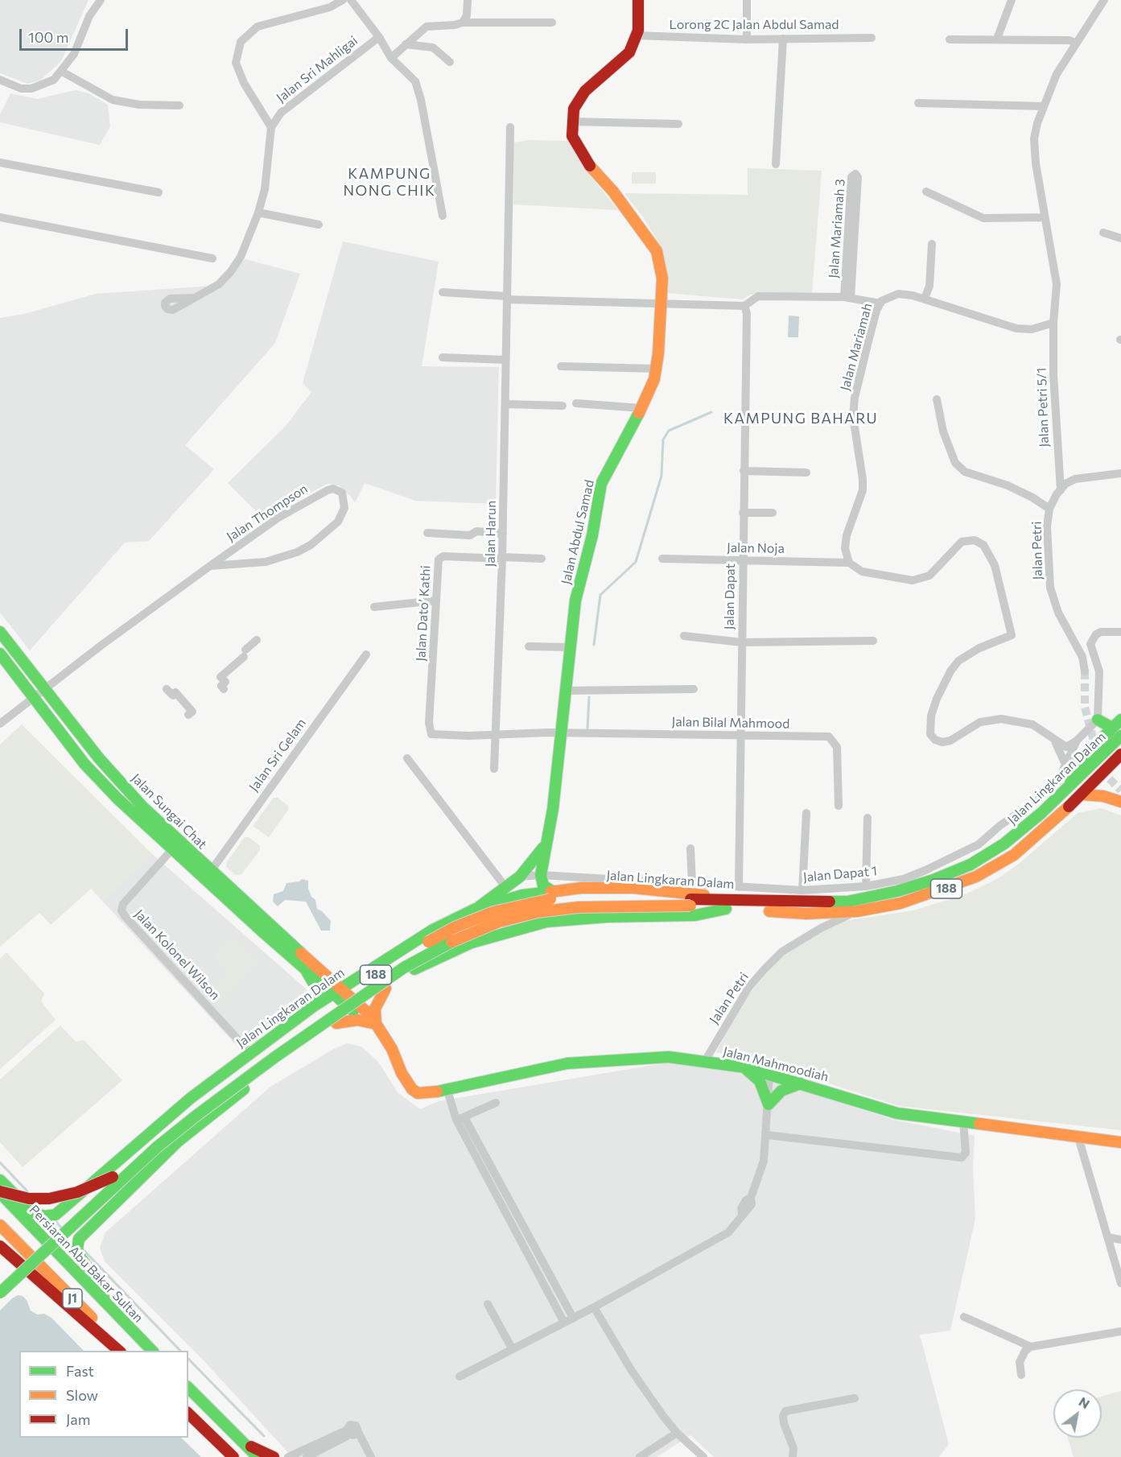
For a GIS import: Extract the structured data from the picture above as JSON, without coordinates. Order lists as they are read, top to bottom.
{
  "streets": {
    "main road": [
      "Jalan Abdul Samad",
      "Jalan Lingkaran Dalam",
      "Jalan Sungai Chat",
      "188",
      "Jalan Mahmoodiah",
      "Persiaran Abu Bakar Sultan",
      "J1"
    ],
    "street": [
      "Lorong 2C Jalan Abdul Samad",
      "Jalan Sri Mahligai",
      "Jalan Mariamah 3",
      "Jalan Mariamah",
      "Jalan Petri 5/1",
      "Jalan Thompson",
      "Jalan Harun",
      "Jalan Noja",
      "Jalan Petri",
      "Jalan Dapat",
      "Jalan Dato’ Kathi",
      "Jalan Bilal Mahmood",
      "Jalan Sri Gelam",
      "Jalan Dapat 1",
      "Jalan Kolonel Wilson"
    ]
  },
  "crossings": [
    ["Jalan Mariamah 3", "Jalan Mariamah"],
    ["Jalan Mariamah 3", "Jalan Dapat"],
    ["Jalan Mariamah", "Jalan Petri 5/1"],
    ["Jalan Mariamah", "Jalan Noja"],
    ["Jalan Petri 5/1", "Jalan Petri"],
    ["Jalan Thompson", "Jalan Sungai Chat"],
    ["Jalan Abdul Samad", "Jalan Bilal Mahmood"],
    ["Jalan Abdul Samad", "Jalan Lingkaran Dalam"],
    ["Jalan Abdul Samad", "Jalan Dapat 1"],
    ["Jalan Harun", "Jalan Dato’ Kathi"],
    ["Jalan Harun", "Jalan Bilal Mahmood"],
    ["Jalan Noja", "Jalan Dapat"],
    ["Jalan Petri", "Jalan Lingkaran Dalam"],
    ["Jalan Petri", "Jalan Mahmoodiah"],
    ["Jalan Dapat", "Jalan Bilal Mahmood"],
    ["Jalan Dapat", "Jalan Dapat 1"],
    ["Jalan Dato’ Kathi", "Jalan Bilal Mahmood"],
    ["Jalan Sri Gelam", "Jalan Sungai Chat"],
    ["Jalan Lingkaran Dalam", "Jalan Sungai Chat"],
    ["Jalan Lingkaran Dalam", "Jalan Kolonel Wilson"],
    ["Jalan Lingkaran Dalam", "Jalan Mahmoodiah"],
    ["Jalan Lingkaran Dalam", "Persiaran Abu Bakar Sultan"],
    ["Jalan Sungai Chat", "Jalan Kolonel Wilson"],
    ["Jalan Sungai Chat", "Jalan Mahmoodiah"]
  ],
  "districts": ["KAMPUNG NONG CHIK", "KAMPUNG BAHARU"],
  "legend": ["Fast", "Slow", "Jam"],
  "scale_bar": "100 m",
  "north": "top right"
}
